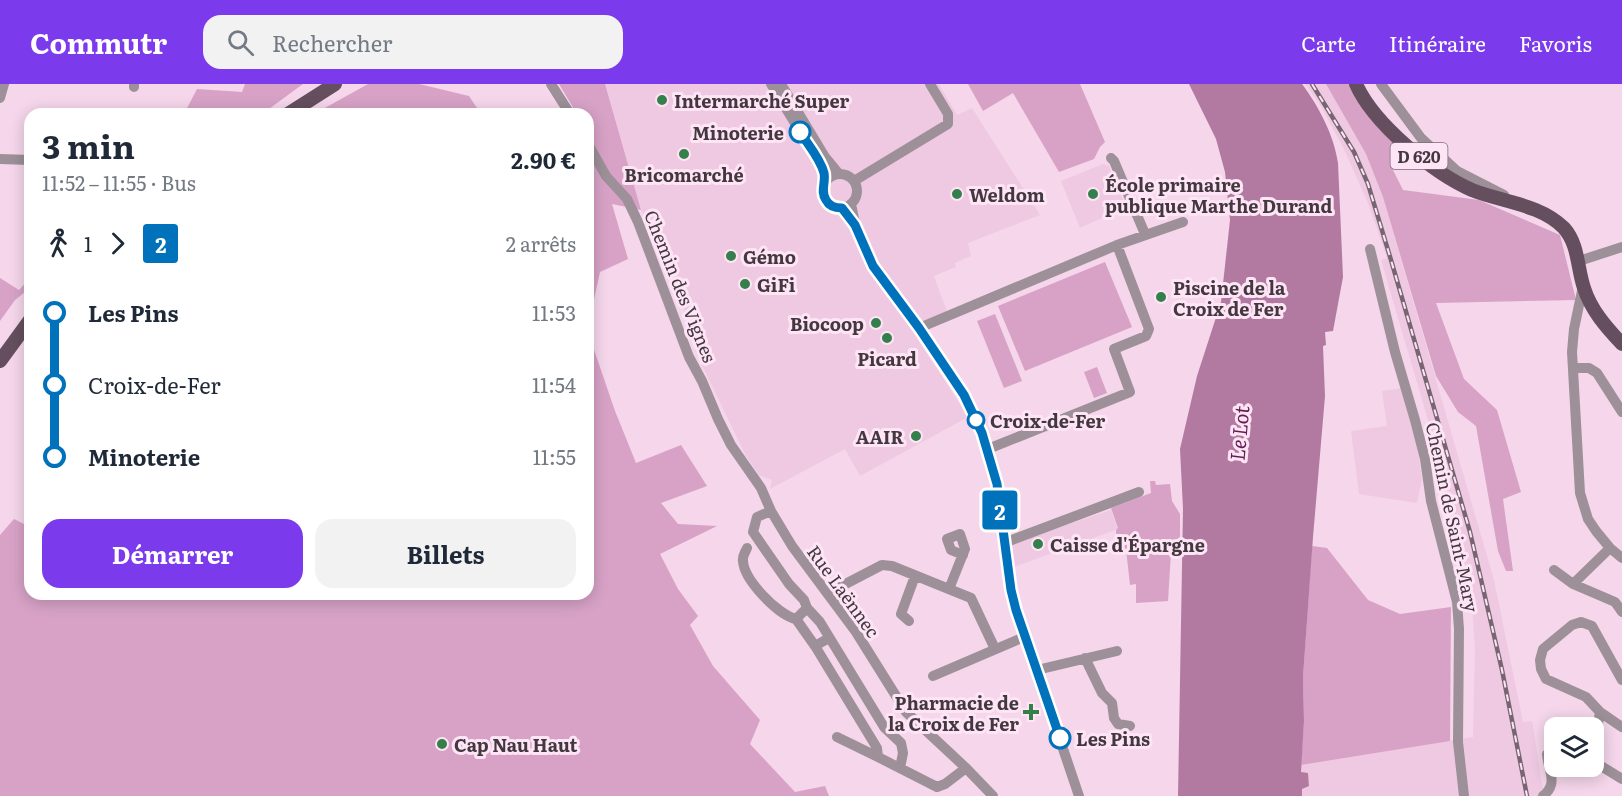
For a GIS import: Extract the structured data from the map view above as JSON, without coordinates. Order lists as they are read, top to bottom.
{
  "streets": {
    "main road": ["D 620"],
    "street": ["Chemin des Vignes", "Chemin de Saint-Mary", "Rue Laënnec"]
  },
  "crossings": [
    ["Chemin des Vignes", "Rue Laënnec"]
  ],
  "water": ["Le Lot"],
  "places": {
    "other": [
      "Intermarché Super",
      "Minoterie",
      "Bricomarché",
      "Weldom",
      "École primaire publique Marthe Durand",
      "Gémo",
      "GiFi",
      "Piscine de la Croix de Fer",
      "Biocoop",
      "Picard",
      "Croix-de-Fer",
      "AAIR",
      "Caisse d'Épargne",
      "Les Pins",
      "Cap Nau Haut"
    ],
    "health": ["Pharmacie de la Croix de Fer"]
  },
  "lines": ["bus line 2"],
  "page": {
    "header": "Commutr",
    "search": "Rechercher",
    "nav": ["Carte", "Itinéraire", "Favoris"],
    "on_map": "2",
    "heading": ["3 min", "11:52 – 11:55 · Bus", "2.90 €"],
    "legs": ["1", "2", "2 arrêts"],
    "list": [
      {
        "name": "Les Pins",
        "value": "11:53"
      },
      {
        "name": "Croix-de-Fer",
        "value": "11:54"
      },
      {
        "name": "Minoterie",
        "value": "11:55"
      }
    ],
    "buttons": ["Démarrer", "Billets"]
  }
}
